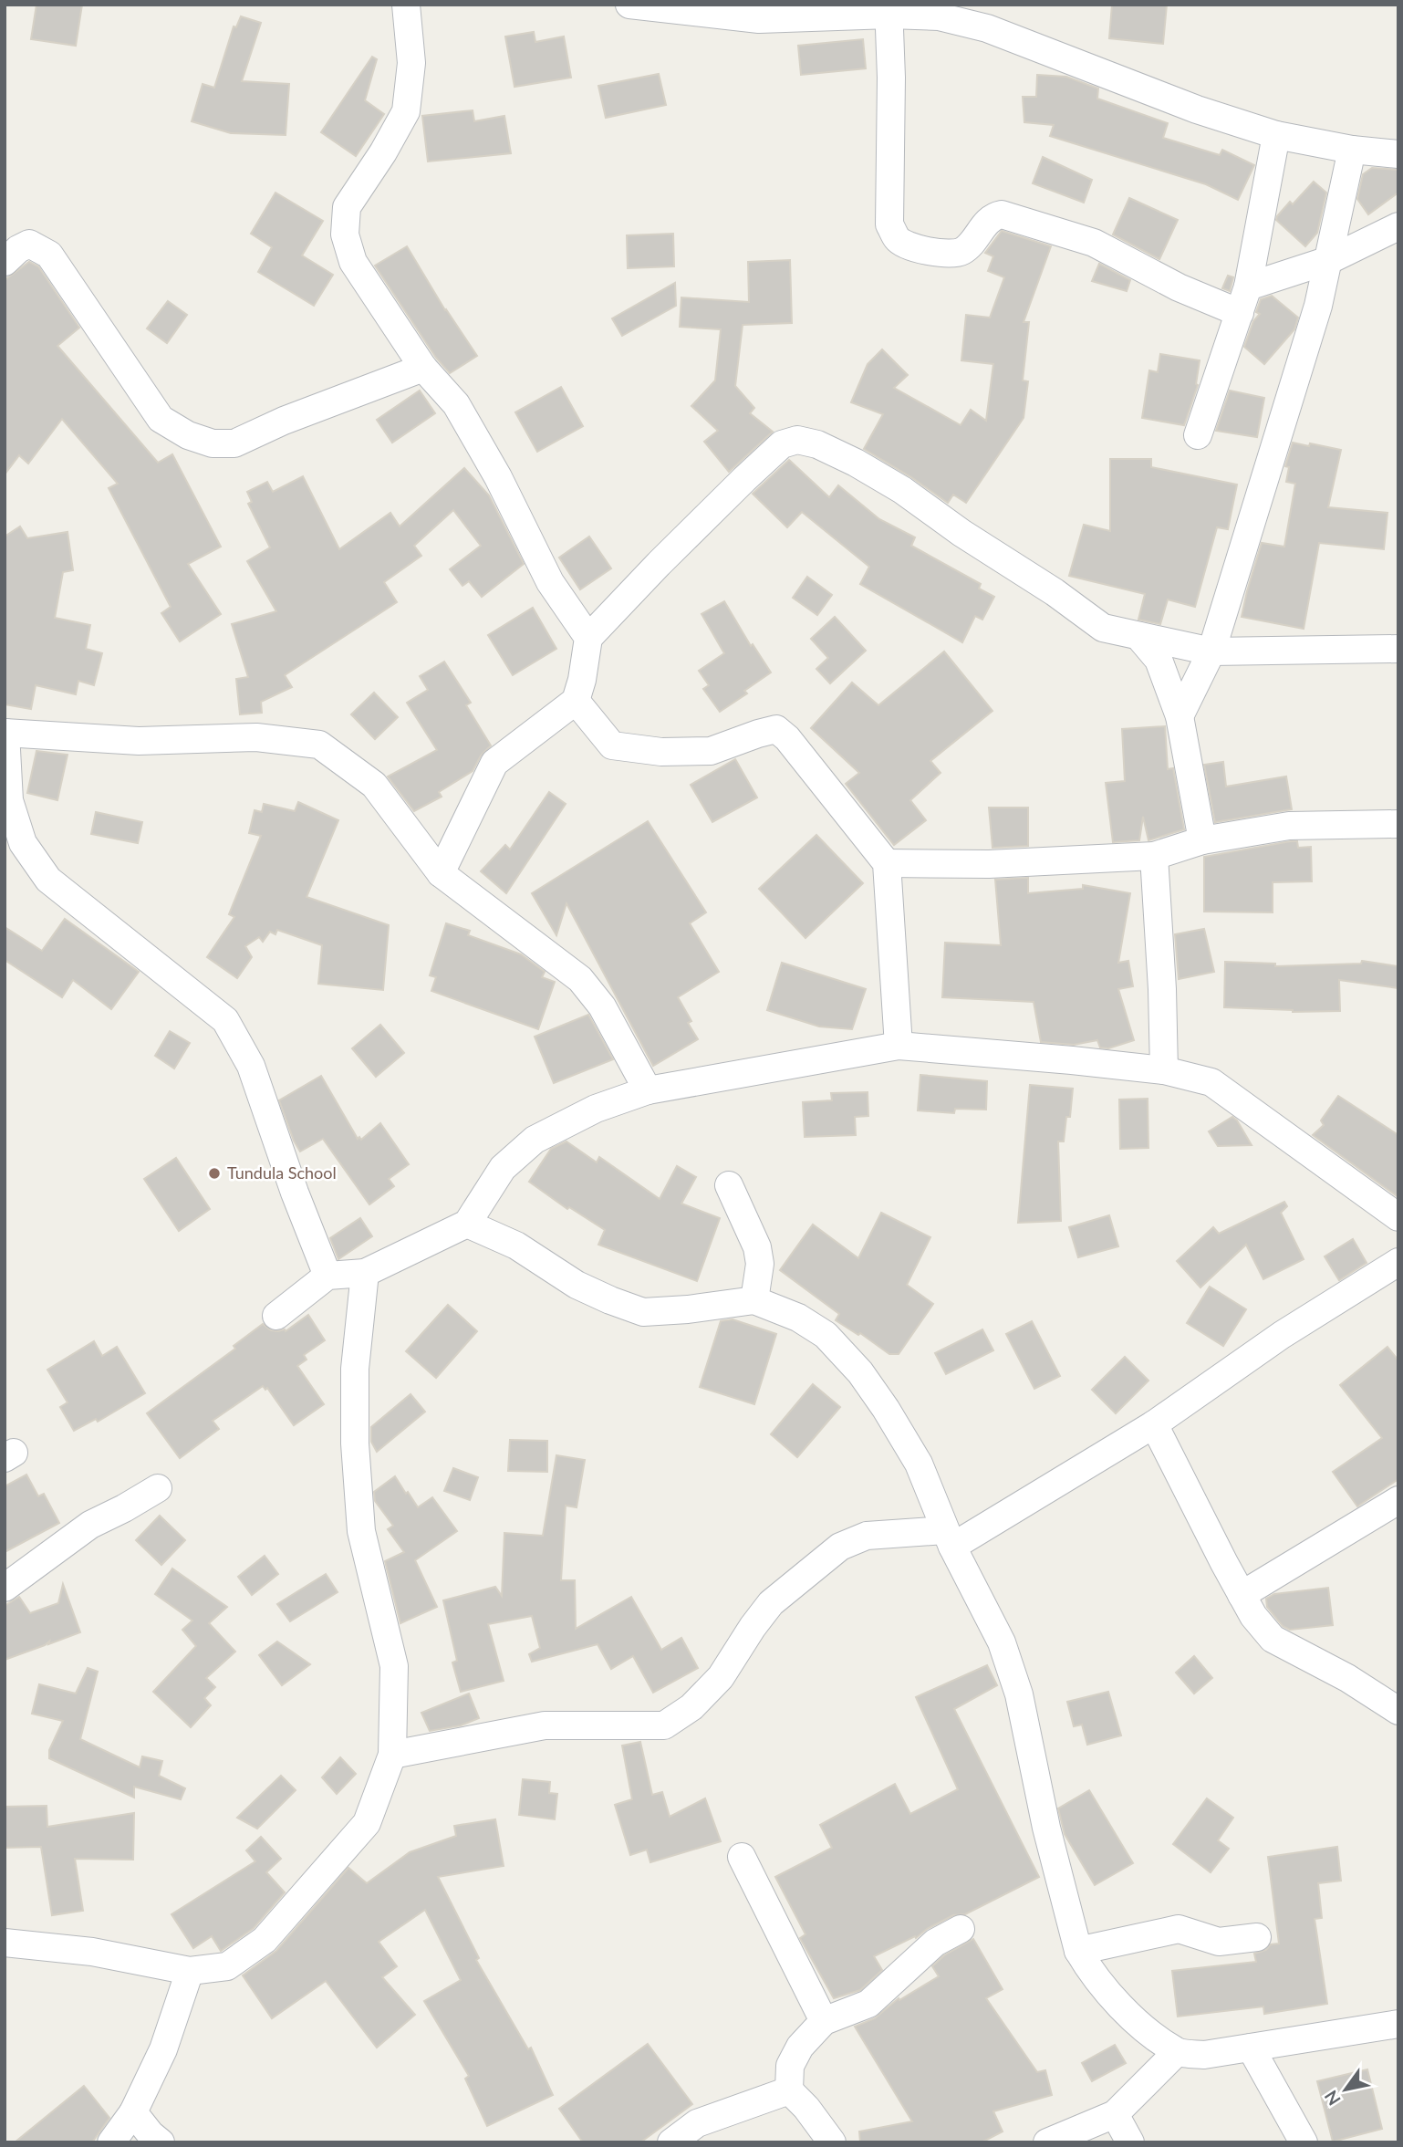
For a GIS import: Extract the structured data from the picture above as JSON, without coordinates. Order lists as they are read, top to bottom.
{
  "places": ["Tundula School"],
  "north": "bottom left"
}
